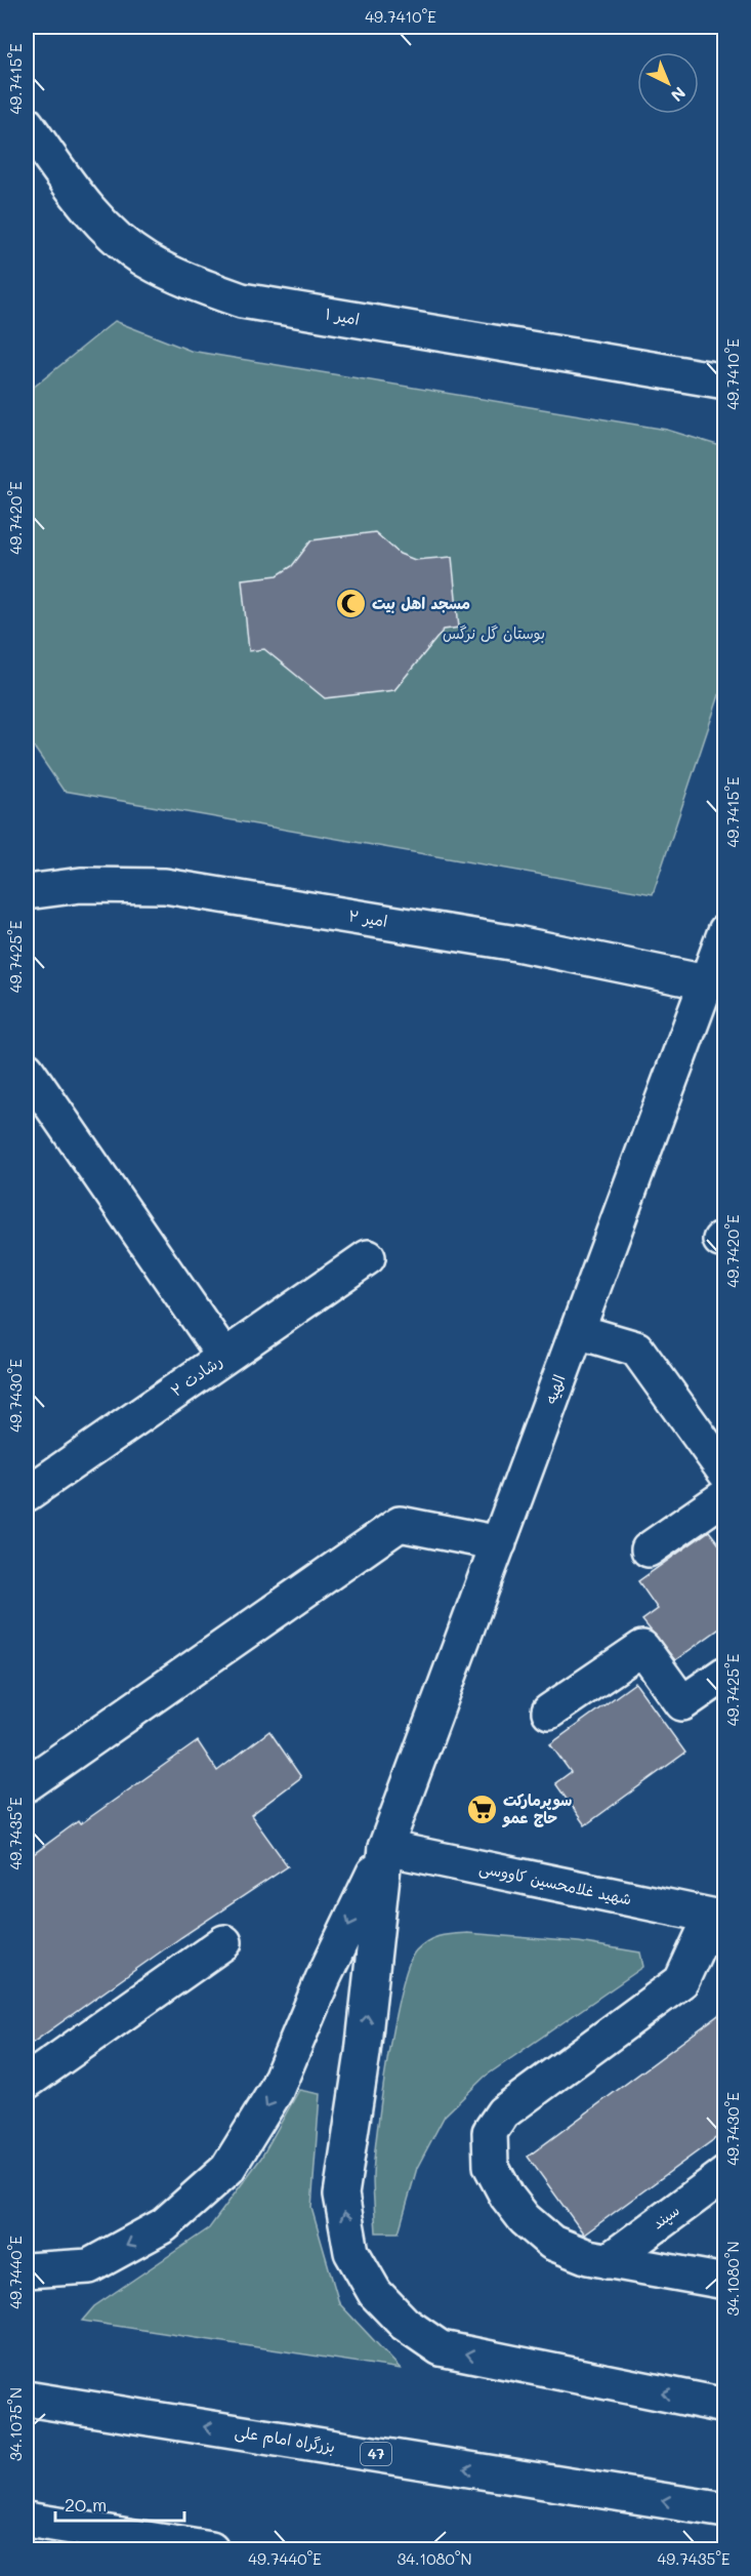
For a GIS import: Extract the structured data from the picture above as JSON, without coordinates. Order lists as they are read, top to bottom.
{
  "streets": {
    "main road": [
      "امیر ۱",
      "امیر ۲",
      "رشادت ۲",
      "الهیه",
      "شهید غلامحسین کاووسی",
      "سپند",
      "بزرگراه امام علی",
      "47"
    ]
  },
  "crossings": [
    ["امیر ۲", "الهیه"],
    ["الهیه", "شهید غلامحسین کاووسی"]
  ],
  "parks": ["بوستان گل نرگس"],
  "places": {
    "mosque": ["مسجد اهل بیت"],
    "supermarket": ["سوپرمارکت حاج عمو"]
  },
  "scale_bar": "20 m",
  "north": "bottom right",
  "coordinates": [
    "49.7410°E",
    "49.7415°E",
    "49.7420°E",
    "49.7425°E",
    "49.7430°E",
    "49.7435°E",
    "49.7440°E",
    "34.1080°N",
    "34.1075°N"
  ]
}
